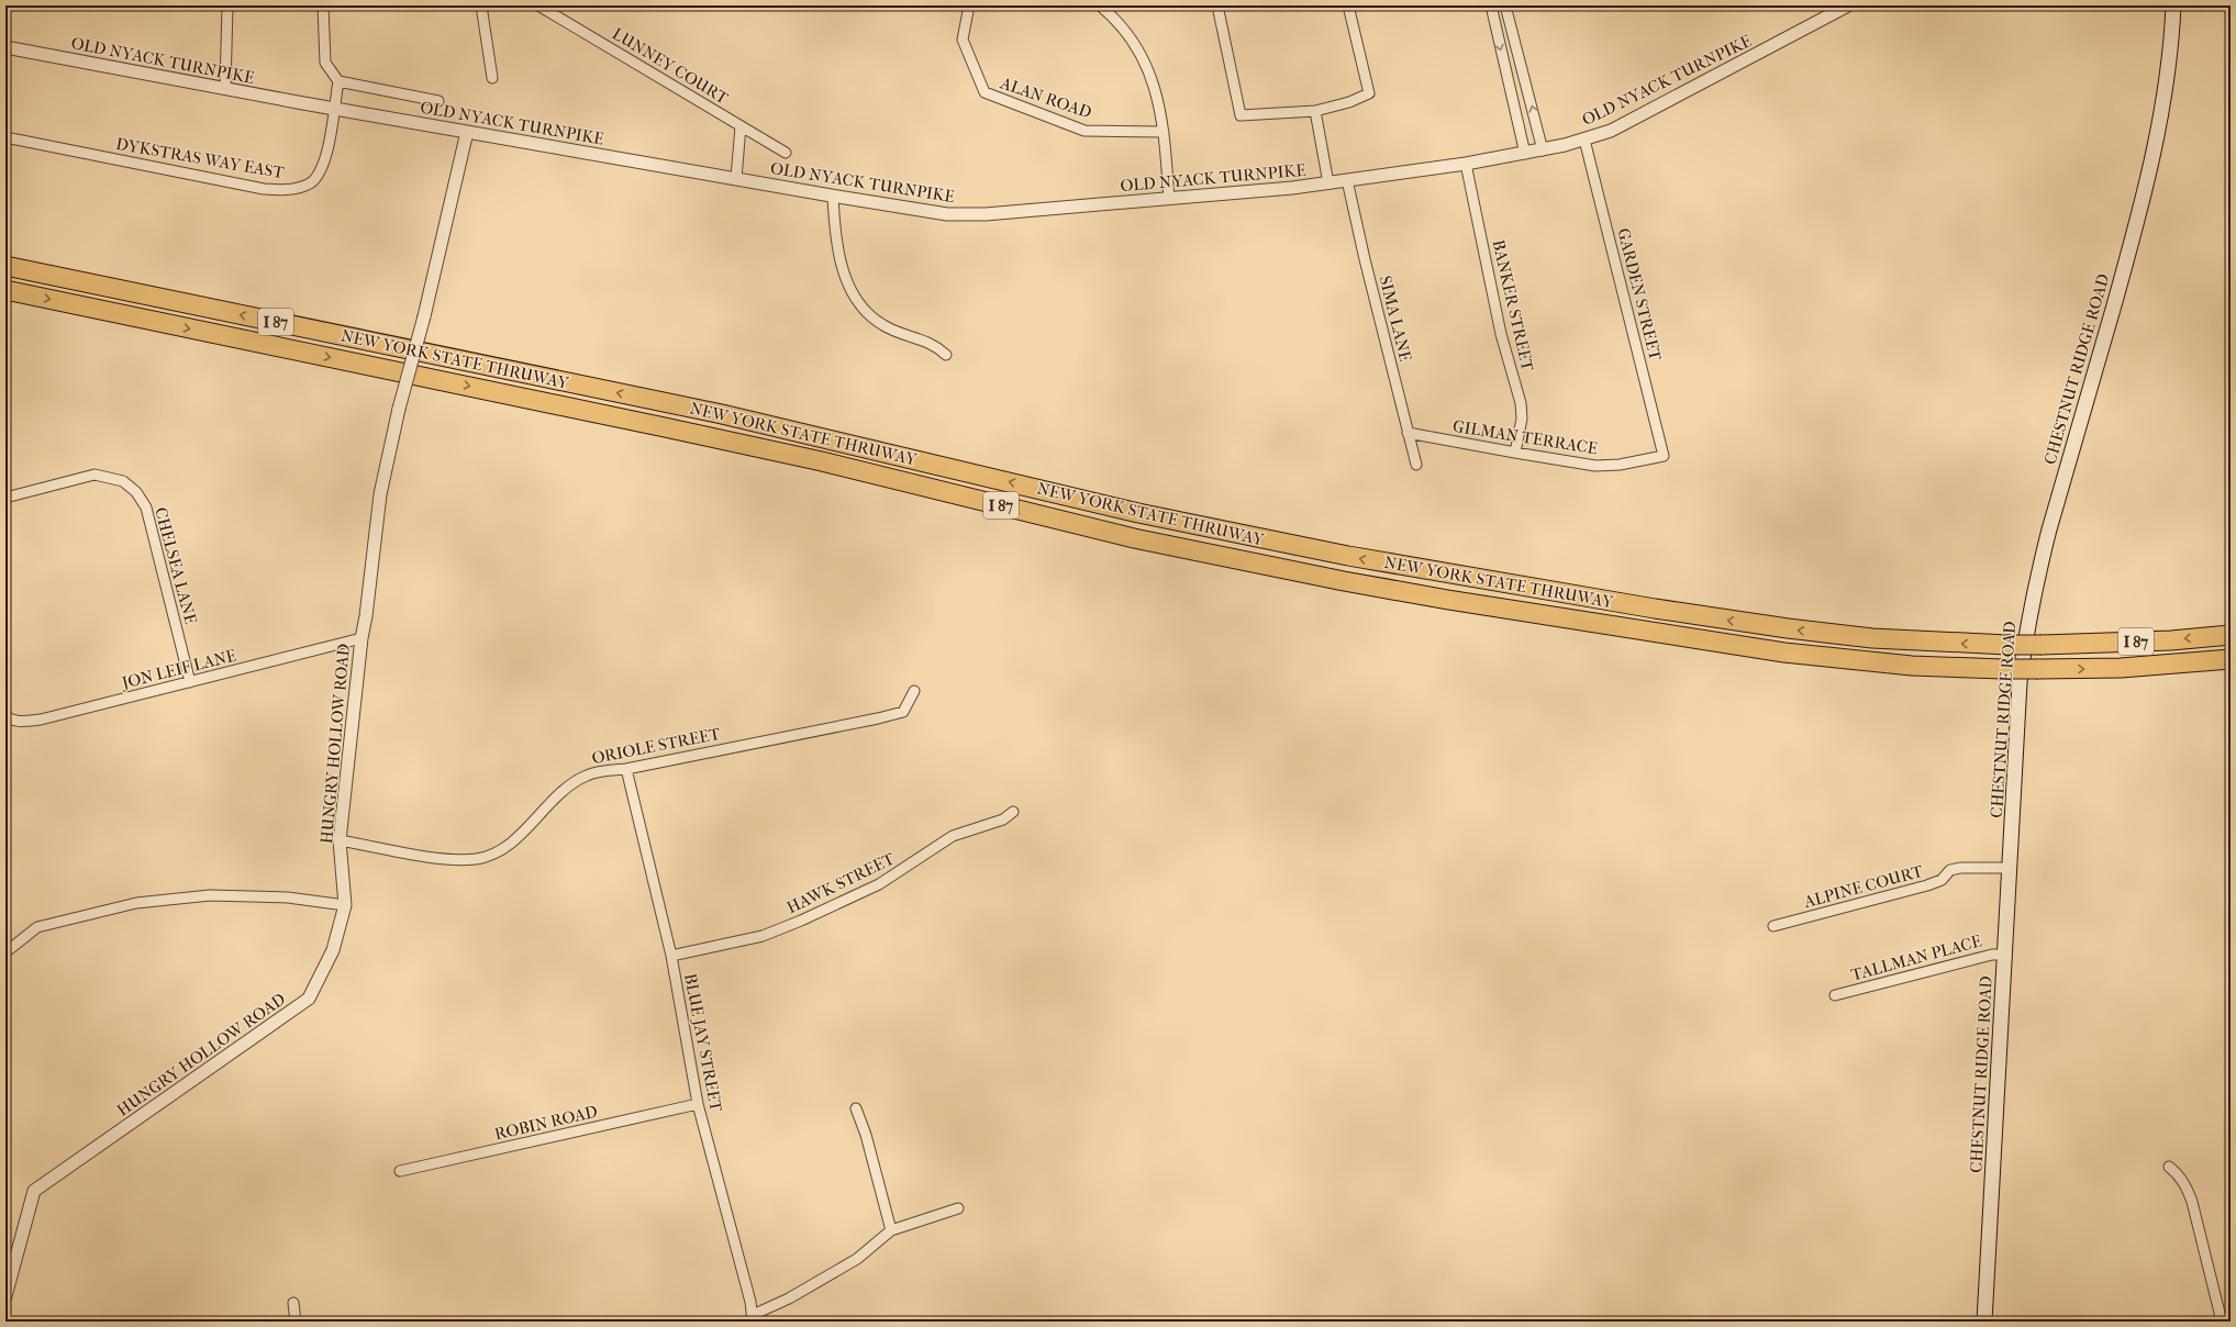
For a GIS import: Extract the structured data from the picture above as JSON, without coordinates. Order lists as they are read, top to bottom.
{
  "streets": {
    "highway": ["I 87", "NEW YORK STATE THRUWAY"],
    "main road": ["CHESTNUT RIDGE ROAD"],
    "street": [
      "OLD NYACK TURNPIKE",
      "LUNNEY COURT",
      "ALAN ROAD",
      "DYKSTRAS WAY EAST",
      "GARDEN STREET",
      "BANKER STREET",
      "SIMA LANE",
      "GILMAN TERRACE",
      "CHELSEA LANE",
      "JON LEIF LANE",
      "HUNGRY HOLLOW ROAD",
      "ORIOLE STREET",
      "HAWK STREET",
      "ALPINE COURT",
      "TALLMAN PLACE",
      "BLUE JAY STREET",
      "ROBIN ROAD"
    ]
  },
  "crossings": [
    ["OLD NYACK TURNPIKE", "DYKSTRAS WAY EAST"],
    ["OLD NYACK TURNPIKE", "GARDEN STREET"],
    ["OLD NYACK TURNPIKE", "BANKER STREET"],
    ["OLD NYACK TURNPIKE", "SIMA LANE"],
    ["OLD NYACK TURNPIKE", "HUNGRY HOLLOW ROAD"],
    ["GARDEN STREET", "GILMAN TERRACE"],
    ["BANKER STREET", "GILMAN TERRACE"],
    ["SIMA LANE", "GILMAN TERRACE"],
    ["CHESTNUT RIDGE ROAD", "ALPINE COURT"],
    ["CHESTNUT RIDGE ROAD", "TALLMAN PLACE"],
    ["CHELSEA LANE", "JON LEIF LANE"],
    ["JON LEIF LANE", "HUNGRY HOLLOW ROAD"],
    ["HUNGRY HOLLOW ROAD", "ORIOLE STREET"],
    ["ORIOLE STREET", "BLUE JAY STREET"],
    ["HAWK STREET", "BLUE JAY STREET"],
    ["BLUE JAY STREET", "ROBIN ROAD"]
  ]
}
